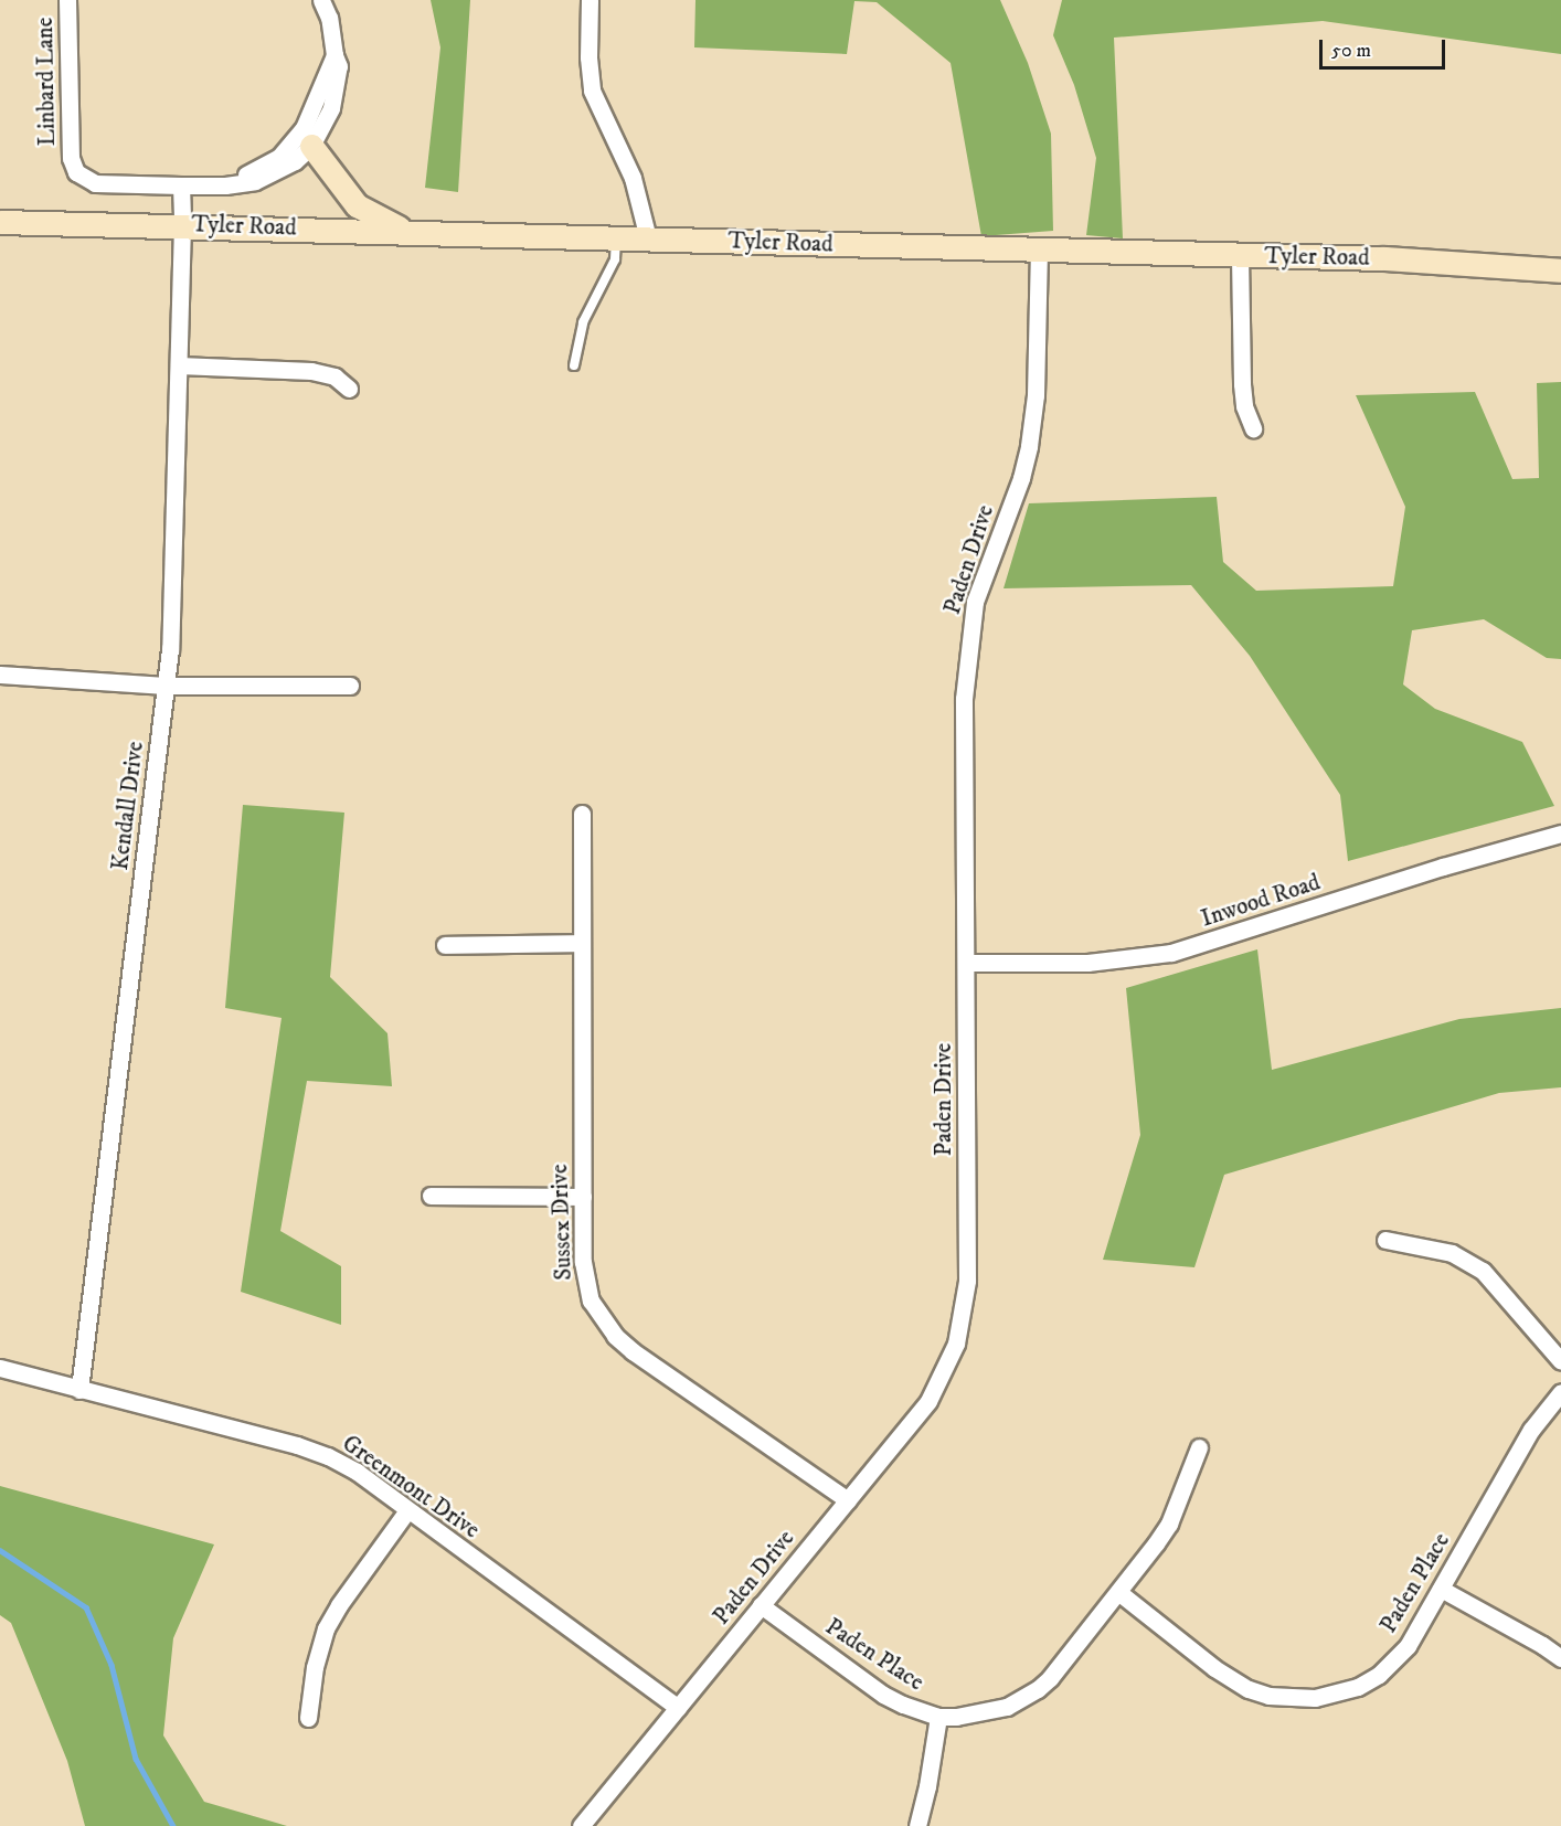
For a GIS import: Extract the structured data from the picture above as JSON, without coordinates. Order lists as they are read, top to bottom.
{
  "streets": {
    "street": [
      "Linbard Lane",
      "Tyler Road",
      "Paden Drive",
      "Kendall Drive",
      "Inwood Road",
      "Sussex Drive",
      "Greenmont Drive",
      "Paden Place"
    ]
  },
  "crossings": [
    ["Tyler Road", "Paden Drive"],
    ["Tyler Road", "Kendall Drive"],
    ["Paden Drive", "Inwood Road"],
    ["Paden Drive", "Sussex Drive"],
    ["Paden Drive", "Greenmont Drive"],
    ["Paden Drive", "Paden Place"],
    ["Kendall Drive", "Greenmont Drive"]
  ],
  "scale_bar": "50 m"
}
